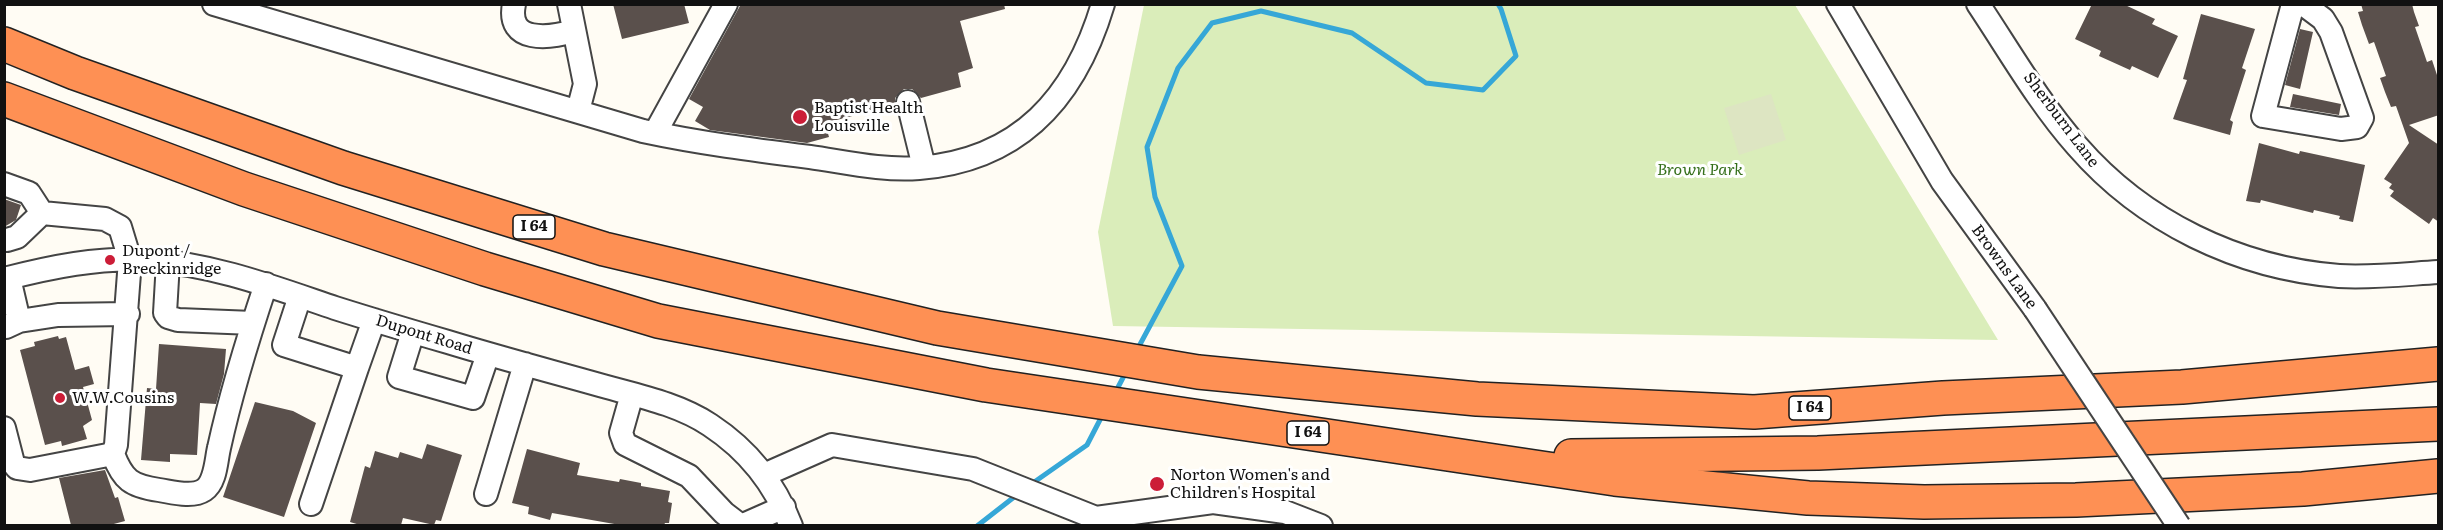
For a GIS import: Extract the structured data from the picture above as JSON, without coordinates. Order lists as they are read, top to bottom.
{
  "streets": {
    "highway": ["I 64"],
    "street": ["Sherburn Lane", "Browns Lane", "Dupont Road"]
  },
  "parks": ["Brown Park"],
  "places": [
    "Baptist Health Louisville",
    "Dupont / Breckinridge",
    "W.W.Cousins",
    "Norton Women's and Children's Hospital"
  ]
}
